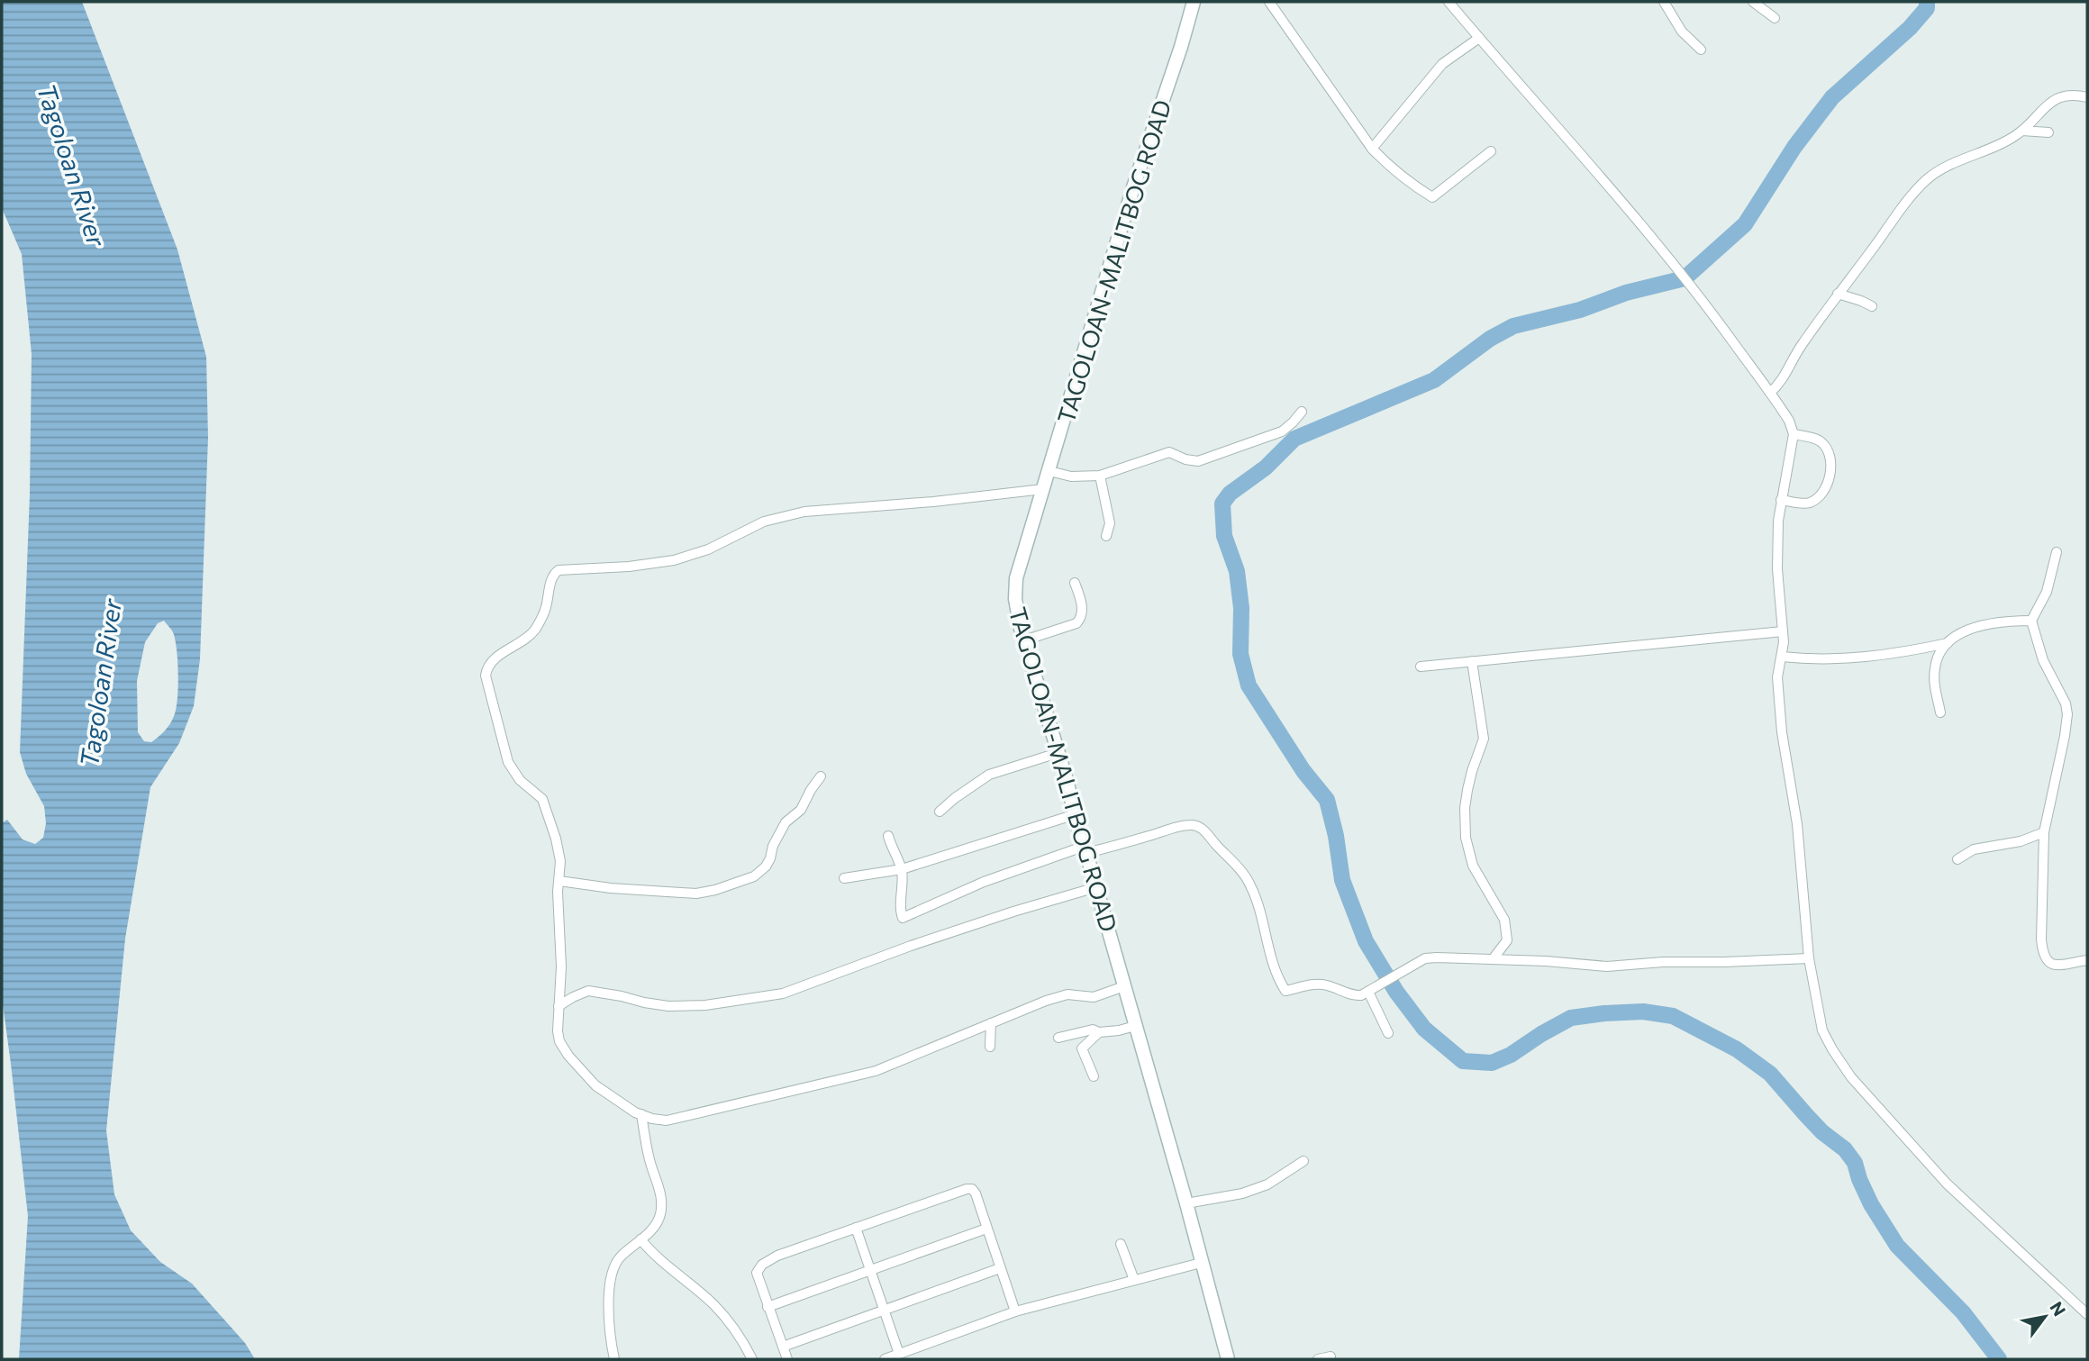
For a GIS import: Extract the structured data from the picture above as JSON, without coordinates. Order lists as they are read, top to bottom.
{
  "streets": {
    "main road": ["TAGOLOAN-MALITBOG ROAD"]
  },
  "water": ["Tagoloan River"],
  "north": "top right"
}
